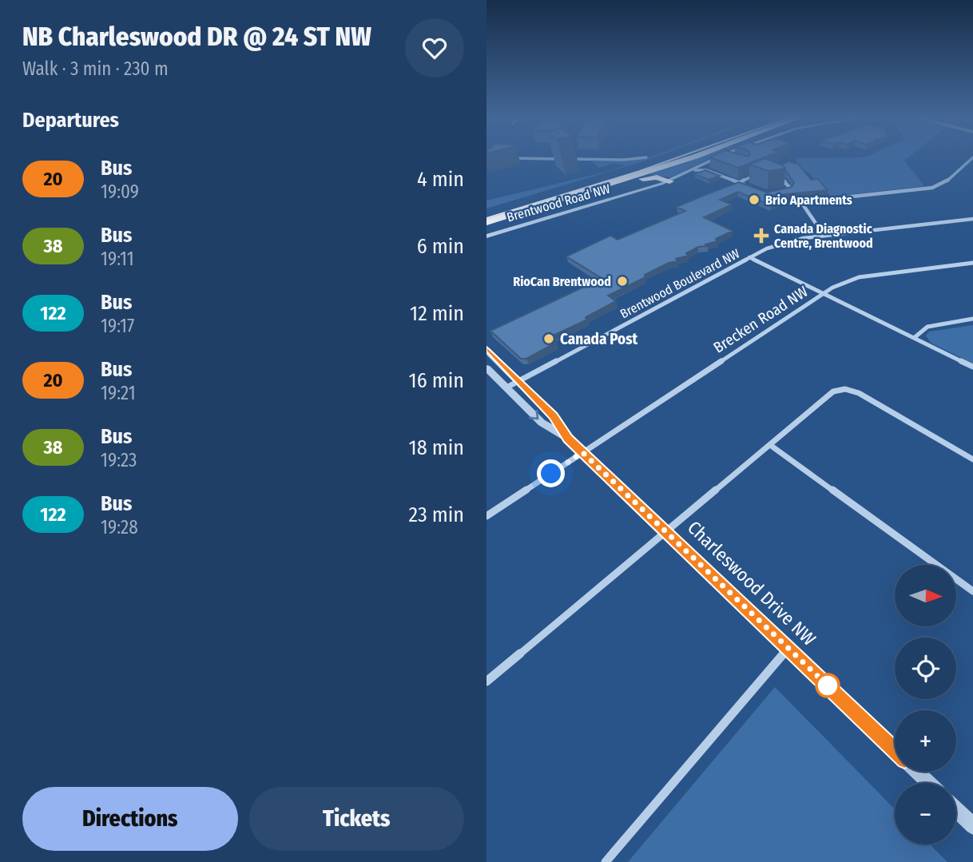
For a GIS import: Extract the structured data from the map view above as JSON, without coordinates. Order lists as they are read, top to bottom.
{
  "streets": {
    "street": [
      "Brentwood Road NW",
      "Brentwood Boulevard NW",
      "Brecken Road NW",
      "Charleswood Drive NW"
    ]
  },
  "crossings": [
    ["Brentwood Boulevard NW", "Charleswood Drive NW"],
    ["Brecken Road NW", "Charleswood Drive NW"]
  ],
  "places": {
    "other": ["Brio Apartments", "RioCan Brentwood", "Canada Post"],
    "health": ["Canada Diagnostic Centre, Brentwood"]
  },
  "lines": ["bus line 20"],
  "north": "right",
  "page": {
    "heading": [
      ["NB Charleswood DR @ 24 ST NW", "Walk · 3 min · 230 m"],
      "Departures"
    ],
    "list": [
      {
        "mark": "20",
        "name": "Bus",
        "note": "19:09",
        "value": "4 min"
      },
      {
        "mark": "38",
        "name": "Bus",
        "note": "19:11",
        "value": "6 min"
      },
      {
        "mark": "122",
        "name": "Bus",
        "note": "19:17",
        "value": "12 min"
      },
      {
        "mark": "20",
        "name": "Bus",
        "note": "19:21",
        "value": "16 min"
      },
      {
        "mark": "38",
        "name": "Bus",
        "note": "19:23",
        "value": "18 min"
      },
      {
        "mark": "122",
        "name": "Bus",
        "note": "19:28",
        "value": "23 min"
      }
    ],
    "map_buttons": ["+", "−"],
    "buttons": ["Directions", "Tickets"]
  }
}
